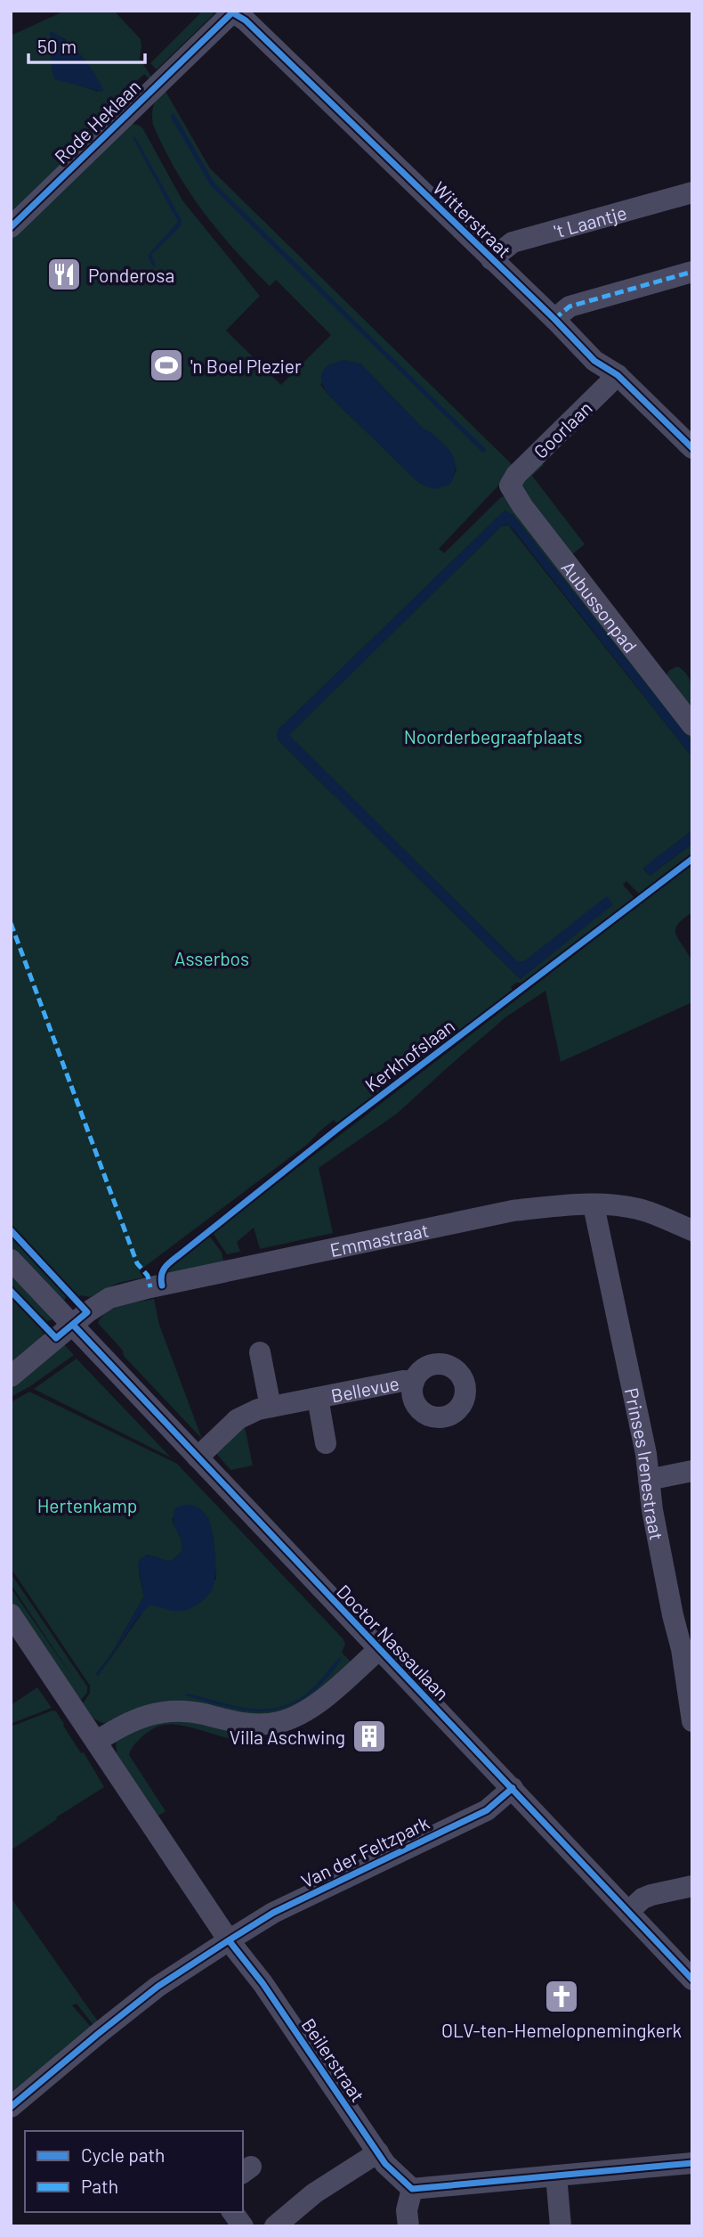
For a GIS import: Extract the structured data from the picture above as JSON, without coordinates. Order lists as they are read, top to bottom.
{
  "streets": {
    "street": [
      "Rode Heklaan",
      "Witterstraat",
      "'t Laantje",
      "Goorlaan",
      "Aubussonpad",
      "Emmastraat",
      "Bellevue",
      "Prinses Irenestraat",
      "Doctor Nassaulaan",
      "Van der Feltzpark",
      "Beilerstraat"
    ],
    "cycle path": ["Kerkhofslaan"]
  },
  "crossings": [
    ["Rode Heklaan", "Witterstraat"],
    ["Witterstraat", "'t Laantje"],
    ["Witterstraat", "Goorlaan"],
    ["Goorlaan", "Aubussonpad"],
    ["Emmastraat", "Prinses Irenestraat"],
    ["Emmastraat", "Doctor Nassaulaan"],
    ["Bellevue", "Doctor Nassaulaan"],
    ["Doctor Nassaulaan", "Van der Feltzpark"],
    ["Van der Feltzpark", "Beilerstraat"]
  ],
  "parks": ["Noorderbegraafplaats", "Asserbos", "Hertenkamp"],
  "places": {
    "restaurant": ["Ponderosa"],
    "sports": ["'n Boel Plezier"],
    "building": ["Villa Aschwing"],
    "church": ["OLV-ten-Hemelopnemingkerk"]
  },
  "legend": ["Cycle path", "Path"],
  "scale_bar": "50 m"
}
